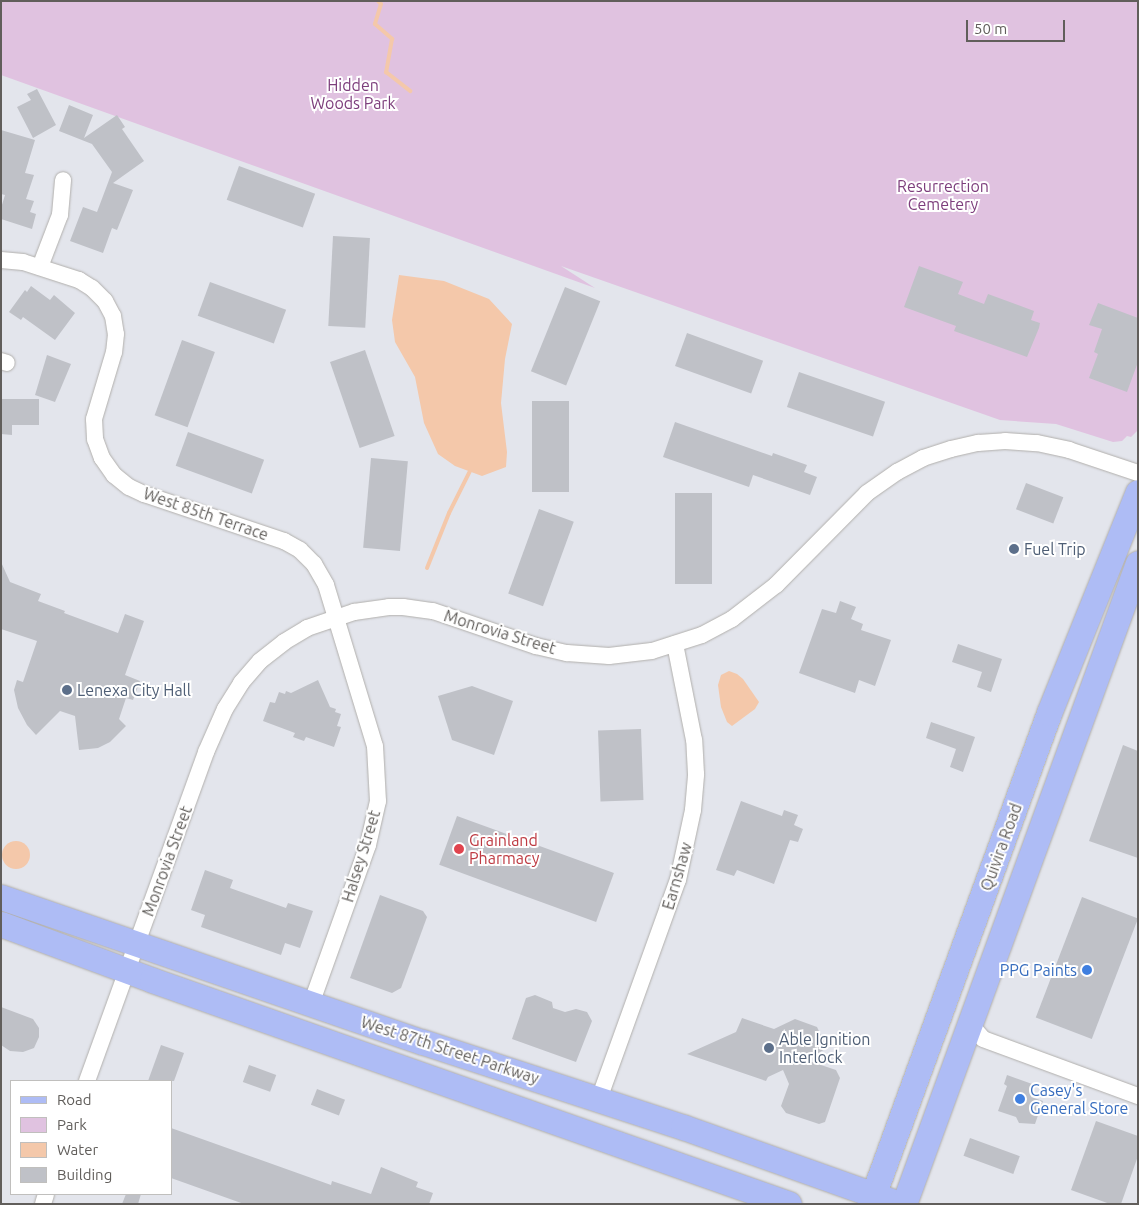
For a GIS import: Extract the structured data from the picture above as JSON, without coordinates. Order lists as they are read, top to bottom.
{
  "streets": {
    "main road": ["Quivira Road", "West 87th Street Parkway"],
    "street": [
      "West 85th Terrace",
      "Monrovia Street",
      "Halsey Street",
      "Earnshaw"
    ]
  },
  "crossings": [
    ["West 85th Terrace", "Monrovia Street"],
    ["West 85th Terrace", "Halsey Street"],
    ["Monrovia Street", "Halsey Street"],
    ["Monrovia Street", "Earnshaw"],
    ["Monrovia Street", "West 87th Street Parkway"],
    ["Quivira Road", "West 87th Street Parkway"],
    ["Halsey Street", "West 87th Street Parkway"],
    ["Earnshaw", "West 87th Street Parkway"]
  ],
  "parks": ["Hidden Woods Park", "Resurrection Cemetery"],
  "places": [
    "Fuel Trip",
    "Lenexa City Hall",
    "Grainland Pharmacy",
    "PPG Paints",
    "Able Ignition Interlock",
    "Casey's General Store"
  ],
  "legend": [
    "Road",
    "Park",
    "Water",
    "Building"
  ],
  "scale_bar": "50 m"
}
